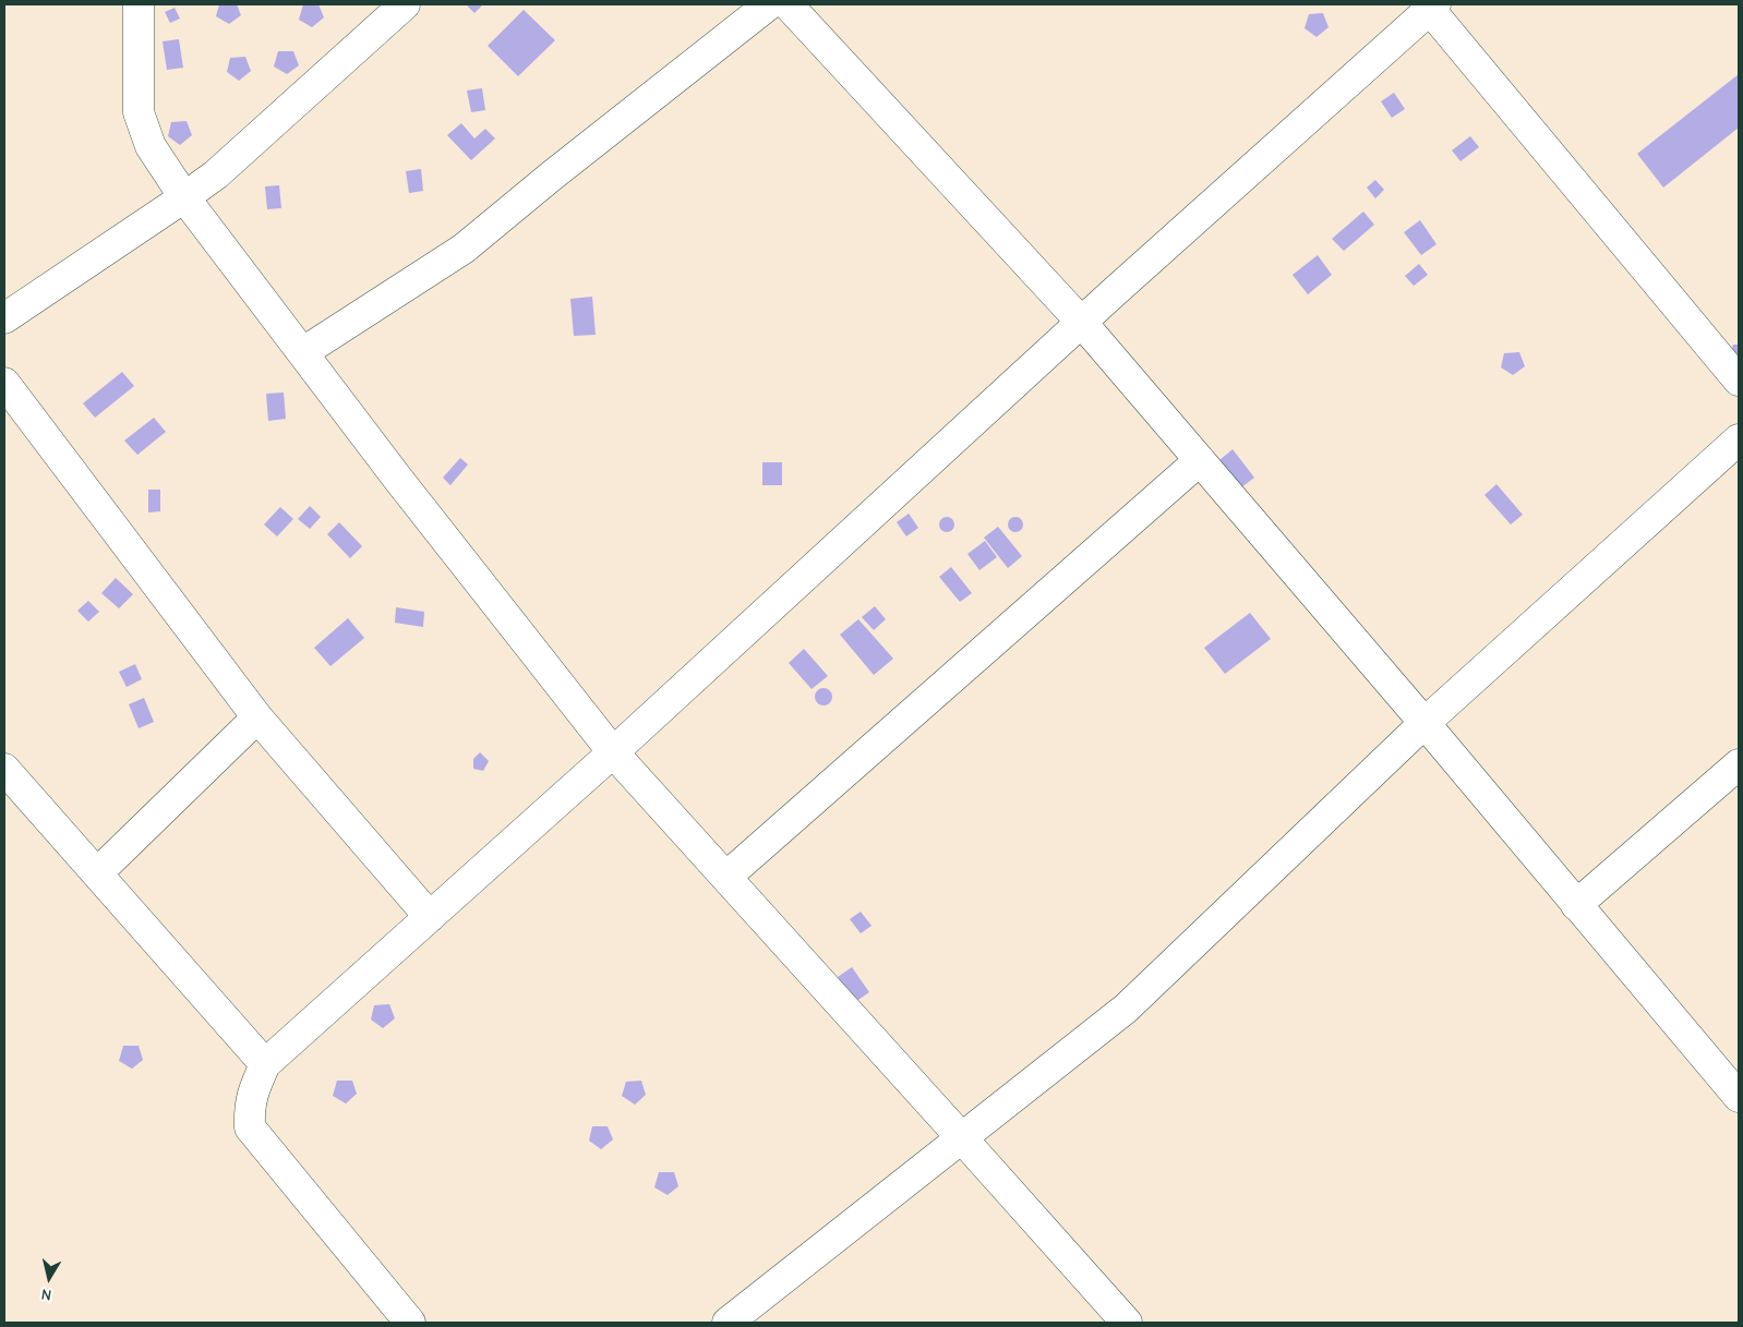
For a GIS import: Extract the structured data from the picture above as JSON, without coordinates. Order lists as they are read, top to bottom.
{
  "north": "bottom"
}
